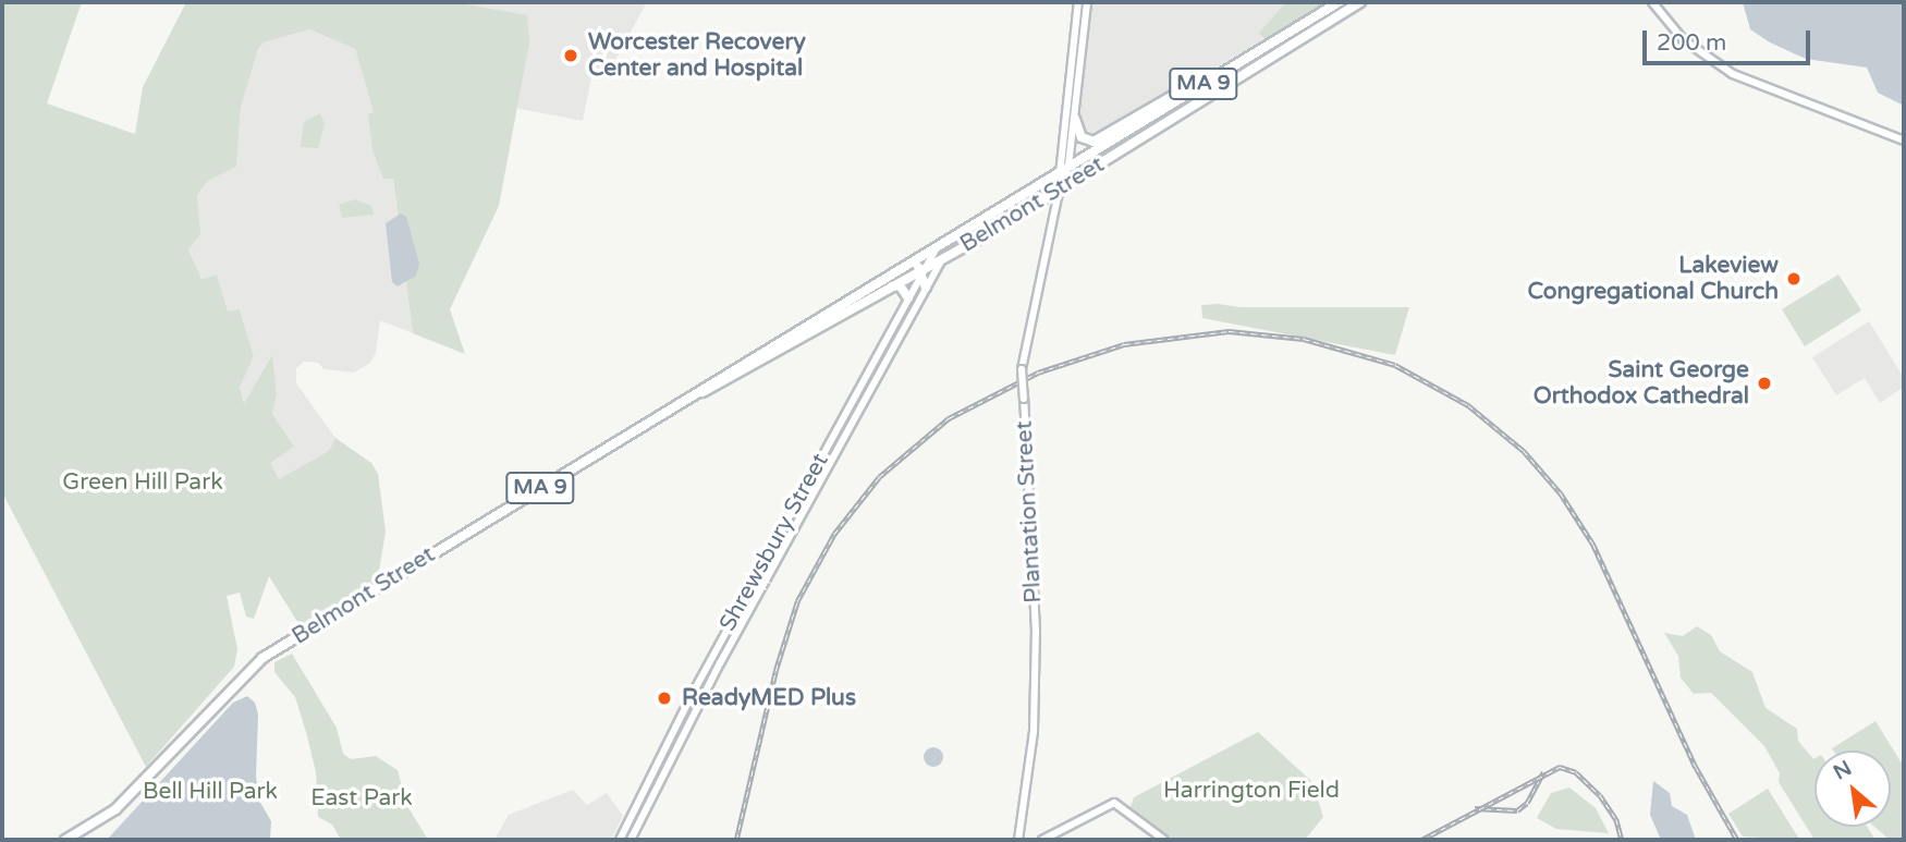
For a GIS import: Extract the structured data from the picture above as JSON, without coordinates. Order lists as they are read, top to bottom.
{
  "streets": {
    "highway": ["MA 9", "Belmont Street"],
    "main road": ["Plantation Street", "Shrewsbury Street"]
  },
  "crossings": [
    ["Belmont Street", "Plantation Street"],
    ["Belmont Street", "Shrewsbury Street"]
  ],
  "parks": [
    "Green Hill Park",
    "Harrington Field",
    "Bell Hill Park",
    "East Park"
  ],
  "places": [
    "Worcester Recovery Center and Hospital",
    "Lakeview Congregational Church",
    "Saint George Orthodox Cathedral",
    "ReadyMED Plus"
  ],
  "scale_bar": "200 m",
  "north": "top left"
}
